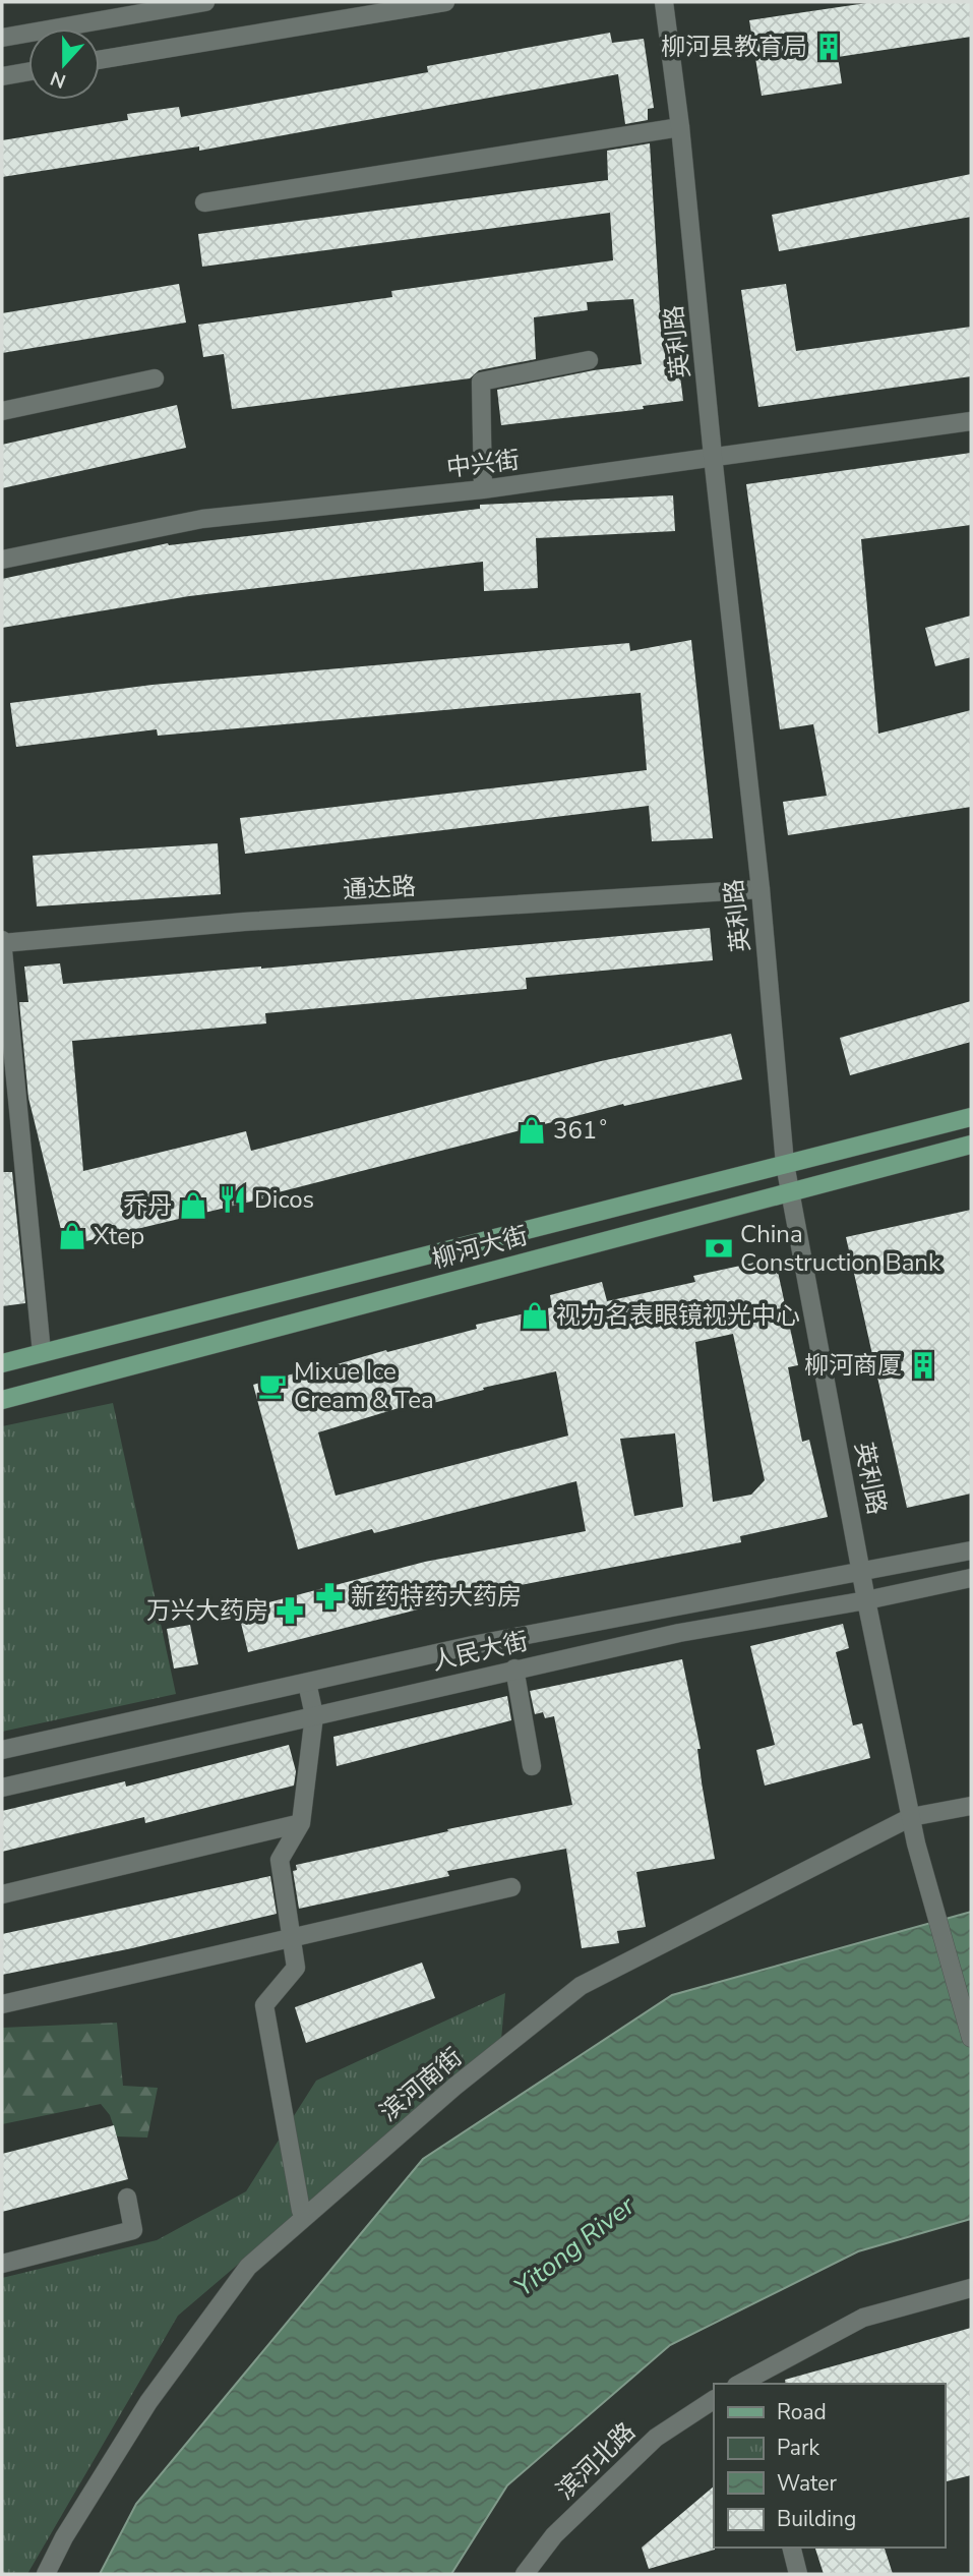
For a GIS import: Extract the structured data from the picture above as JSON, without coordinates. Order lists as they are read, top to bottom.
{
  "streets": {
    "main road": ["柳河大街"],
    "street": [
      "英利路",
      "中兴街",
      "通达路",
      "人民大街",
      "滨河南街",
      "滨河北路"
    ]
  },
  "crossings": [
    ["英利路", "中兴街"],
    ["英利路", "通达路"],
    ["英利路", "柳河大街"],
    ["英利路", "人民大街"],
    ["英利路", "滨河南街"]
  ],
  "water": ["Yitong River"],
  "places": {
    "building": ["柳河县教育局", "柳河商厦"],
    "shop": [
      "361˚",
      "乔丹",
      "Xtep",
      "视力名表眼镜视光中心"
    ],
    "restaurant": ["Dicos"],
    "bank": ["China Construction Bank"],
    "cafe": ["Mixue Ice Cream & Tea"],
    "pharmacy": ["新药特药大药房", "万兴大药房"]
  },
  "legend": [
    "Road",
    "Park",
    "Water",
    "Building"
  ],
  "north": "bottom"
}
